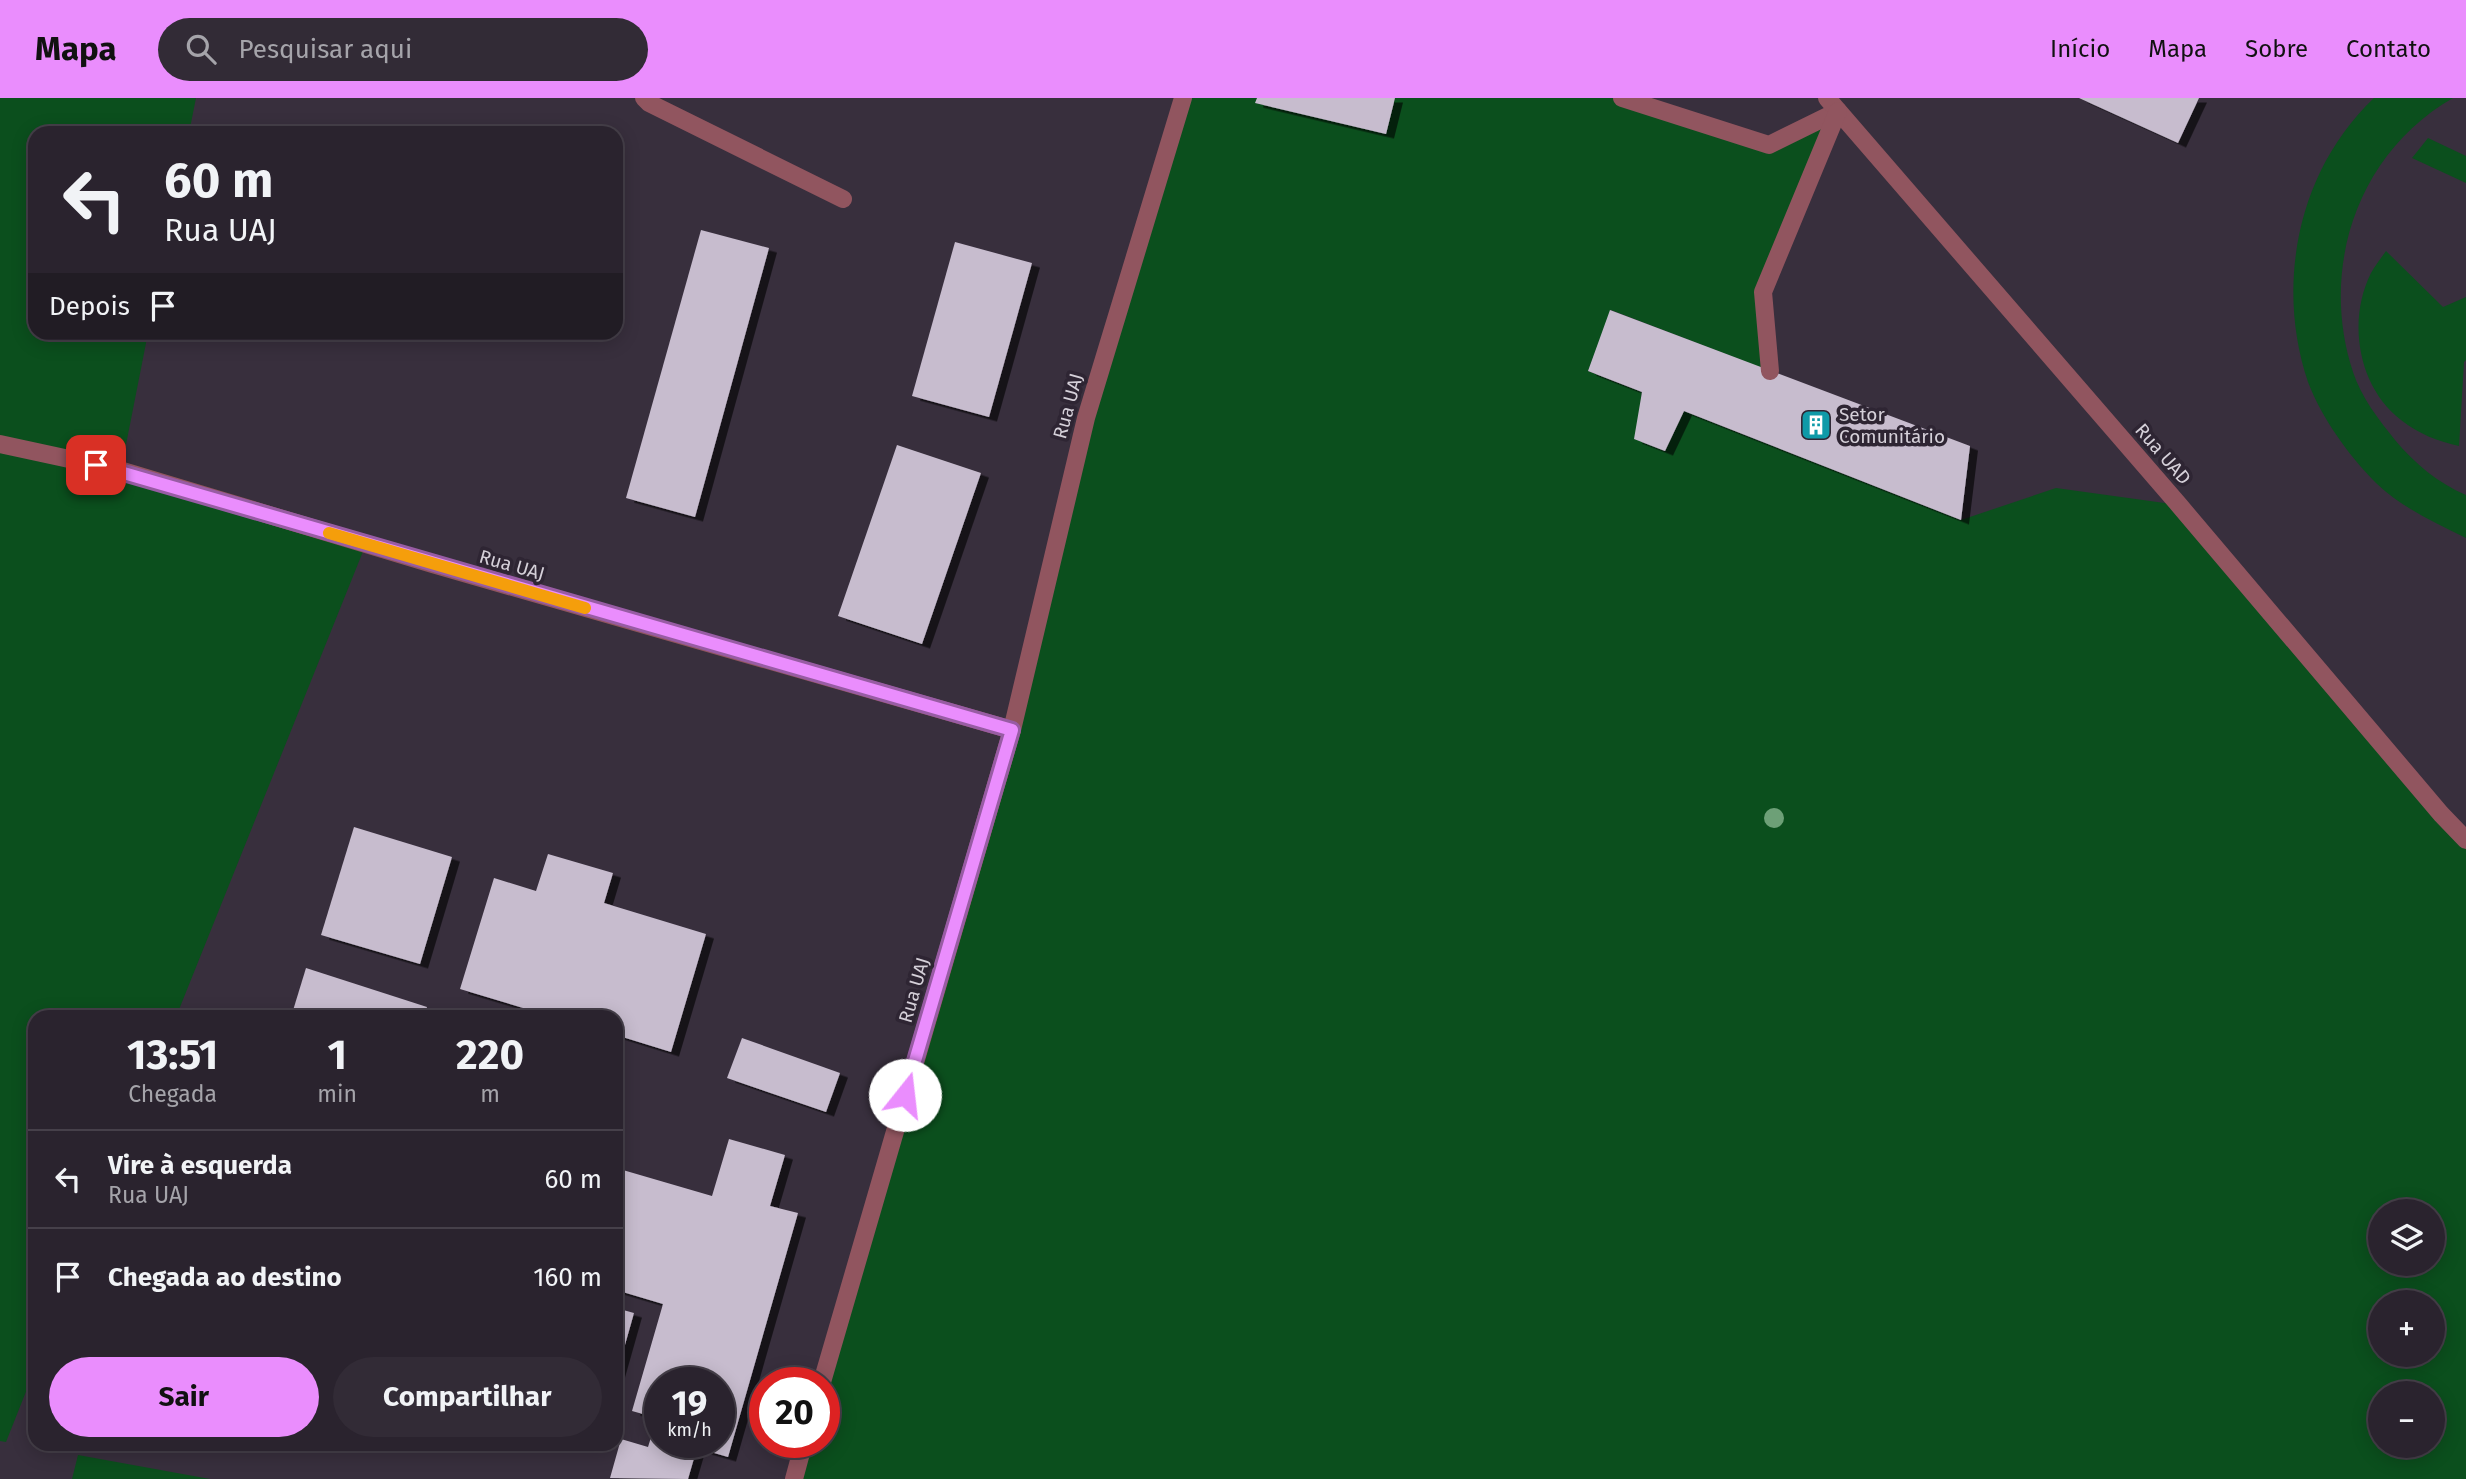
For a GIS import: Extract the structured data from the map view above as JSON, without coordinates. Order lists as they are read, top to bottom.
{
  "streets": {
    "street": ["Rua UAJ", "Rua UAD"]
  },
  "places": {
    "building": ["Setor Comunitário"]
  },
  "page": {
    "header": "Mapa",
    "search": "Pesquisar aqui",
    "nav": [
      "Início",
      "Mapa",
      "Sobre",
      "Contato"
    ],
    "turn": ["60 m", "Rua UAJ"],
    "then": "Depois",
    "eta": [
      "13:51",
      "Chegada",
      "1",
      "min",
      "220",
      "m"
    ],
    "list": [
      {
        "name": "Vire à esquerda",
        "note": "Rua UAJ",
        "value": "60 m"
      },
      {
        "name": "Chegada ao destino",
        "value": "160 m"
      }
    ],
    "map_buttons": ["+", "−"],
    "buttons": ["Sair", "Compartilhar"],
    "speed": "19 km/h",
    "limit": "20"
  }
}
